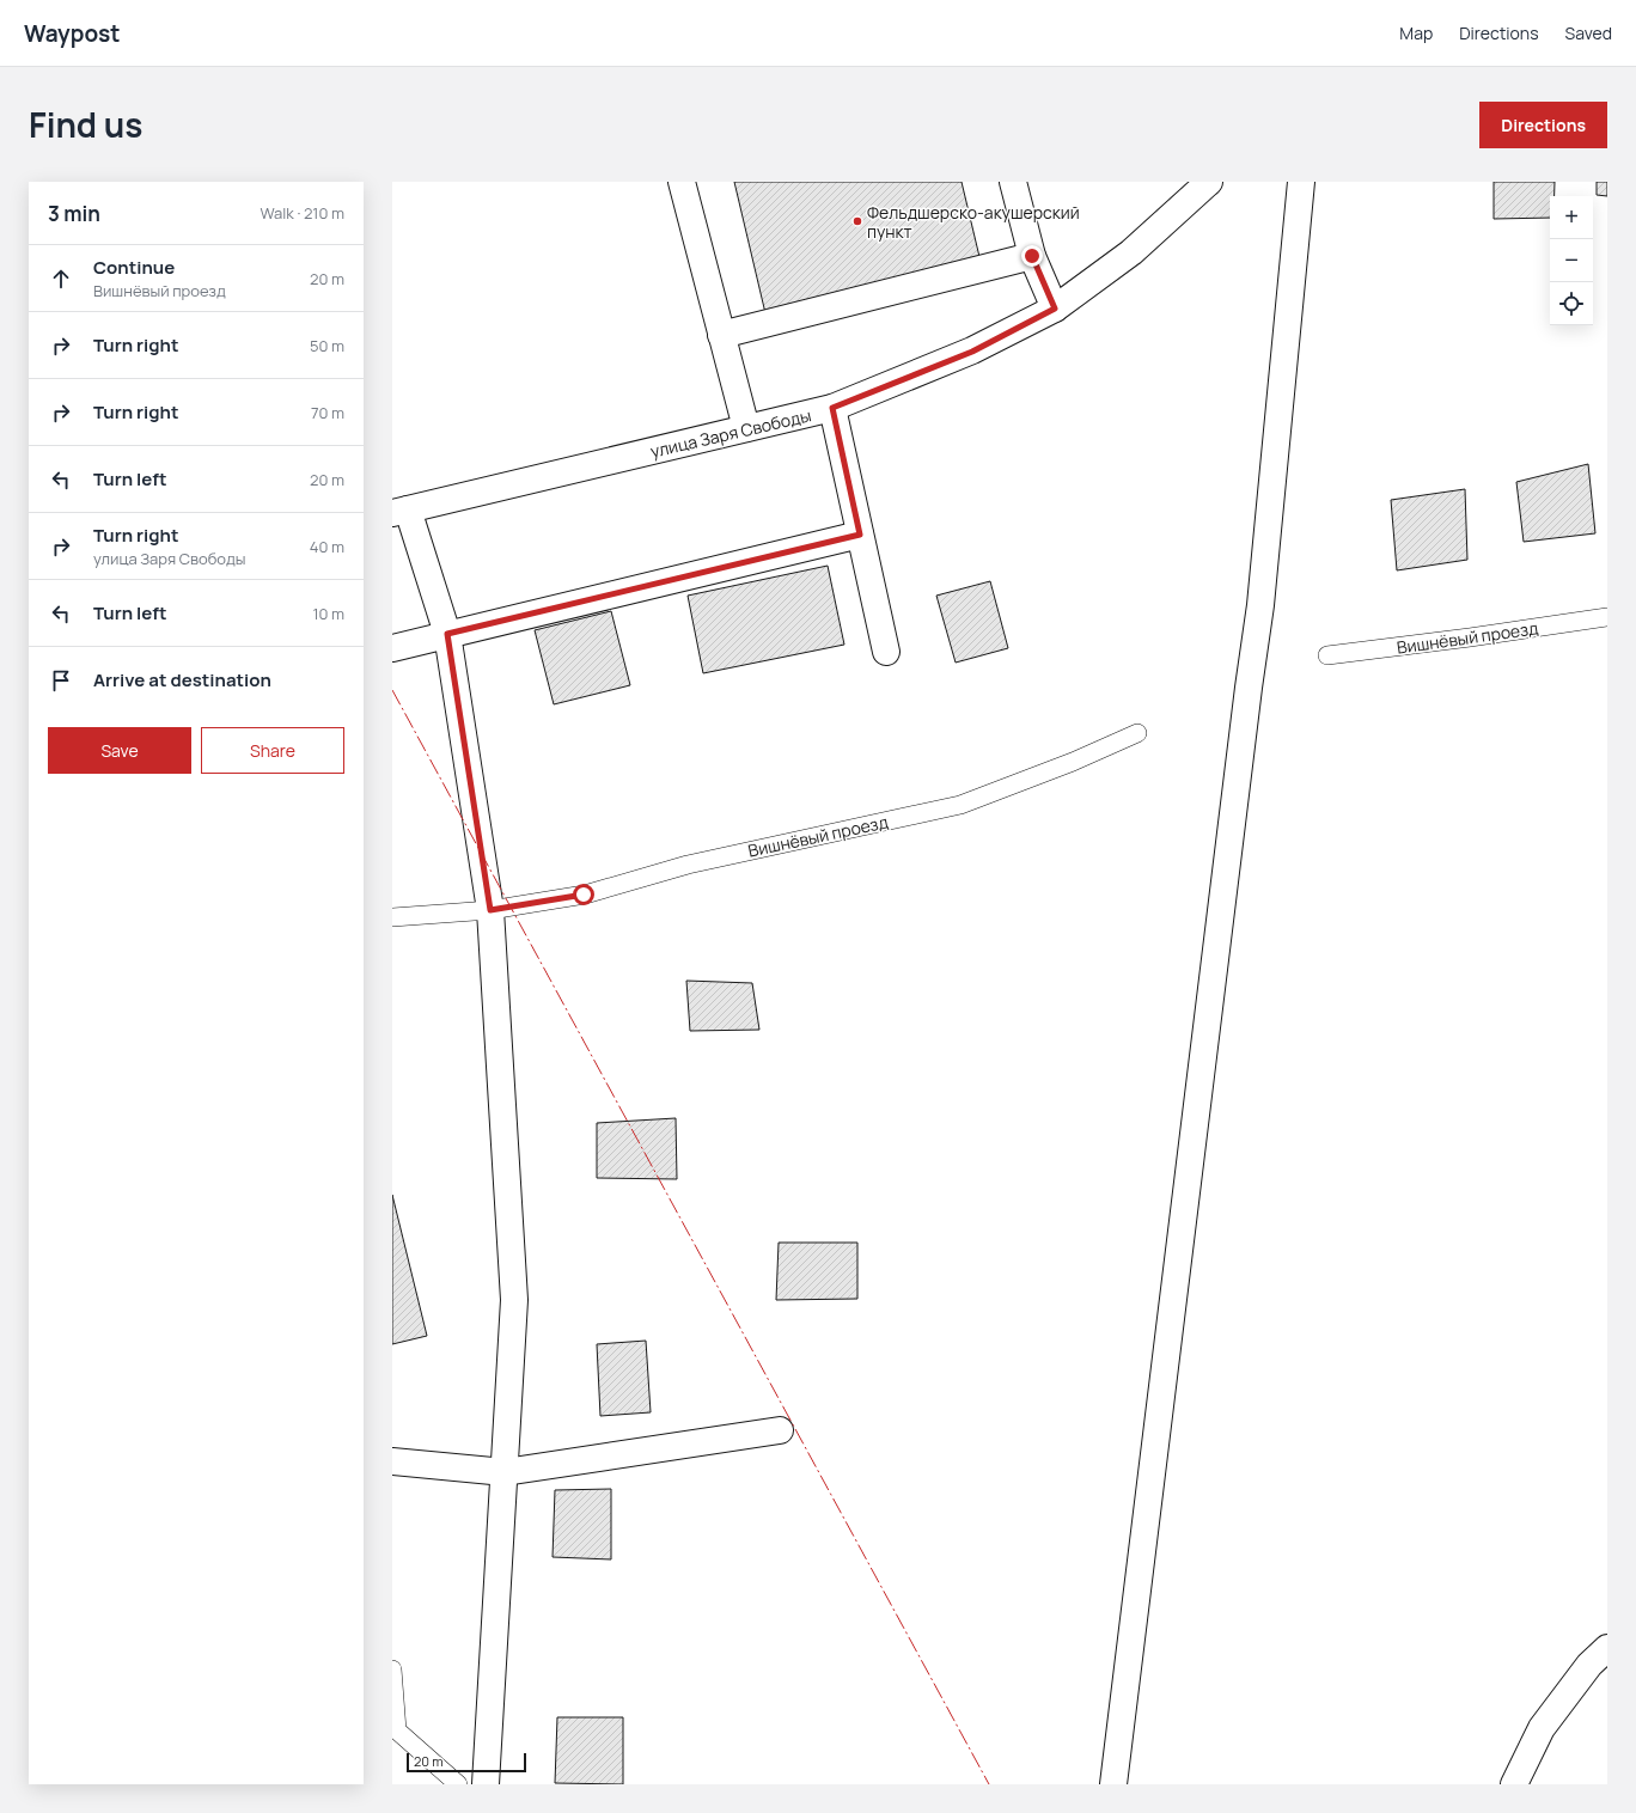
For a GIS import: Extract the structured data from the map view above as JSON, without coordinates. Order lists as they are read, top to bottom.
{
  "streets": {
    "street": ["улица Заря Свободы"],
    "lane": ["Вишнёвый проезд"]
  },
  "places": ["Фельдшерско-акушерский пункт"],
  "scale_bar": "20 m",
  "page": {
    "header": "Waypost",
    "nav": ["Map", "Directions", "Saved"],
    "title": "Find us",
    "buttons": [
      "Directions",
      ["Save", "Share"]
    ],
    "heading": ["3 min", "Walk · 210 m"],
    "map_buttons": ["+", "−"],
    "list": [
      ["Continue", "Вишнёвый проезд", "20 m"],
      ["Turn right", "50 m"],
      ["Turn right", "70 m"],
      ["Turn left", "20 m"],
      ["Turn right", "улица Заря Свободы", "40 m"],
      ["Turn left", "10 m"],
      "Arrive at destination"
    ],
    "scale": "20 m"
  }
}
